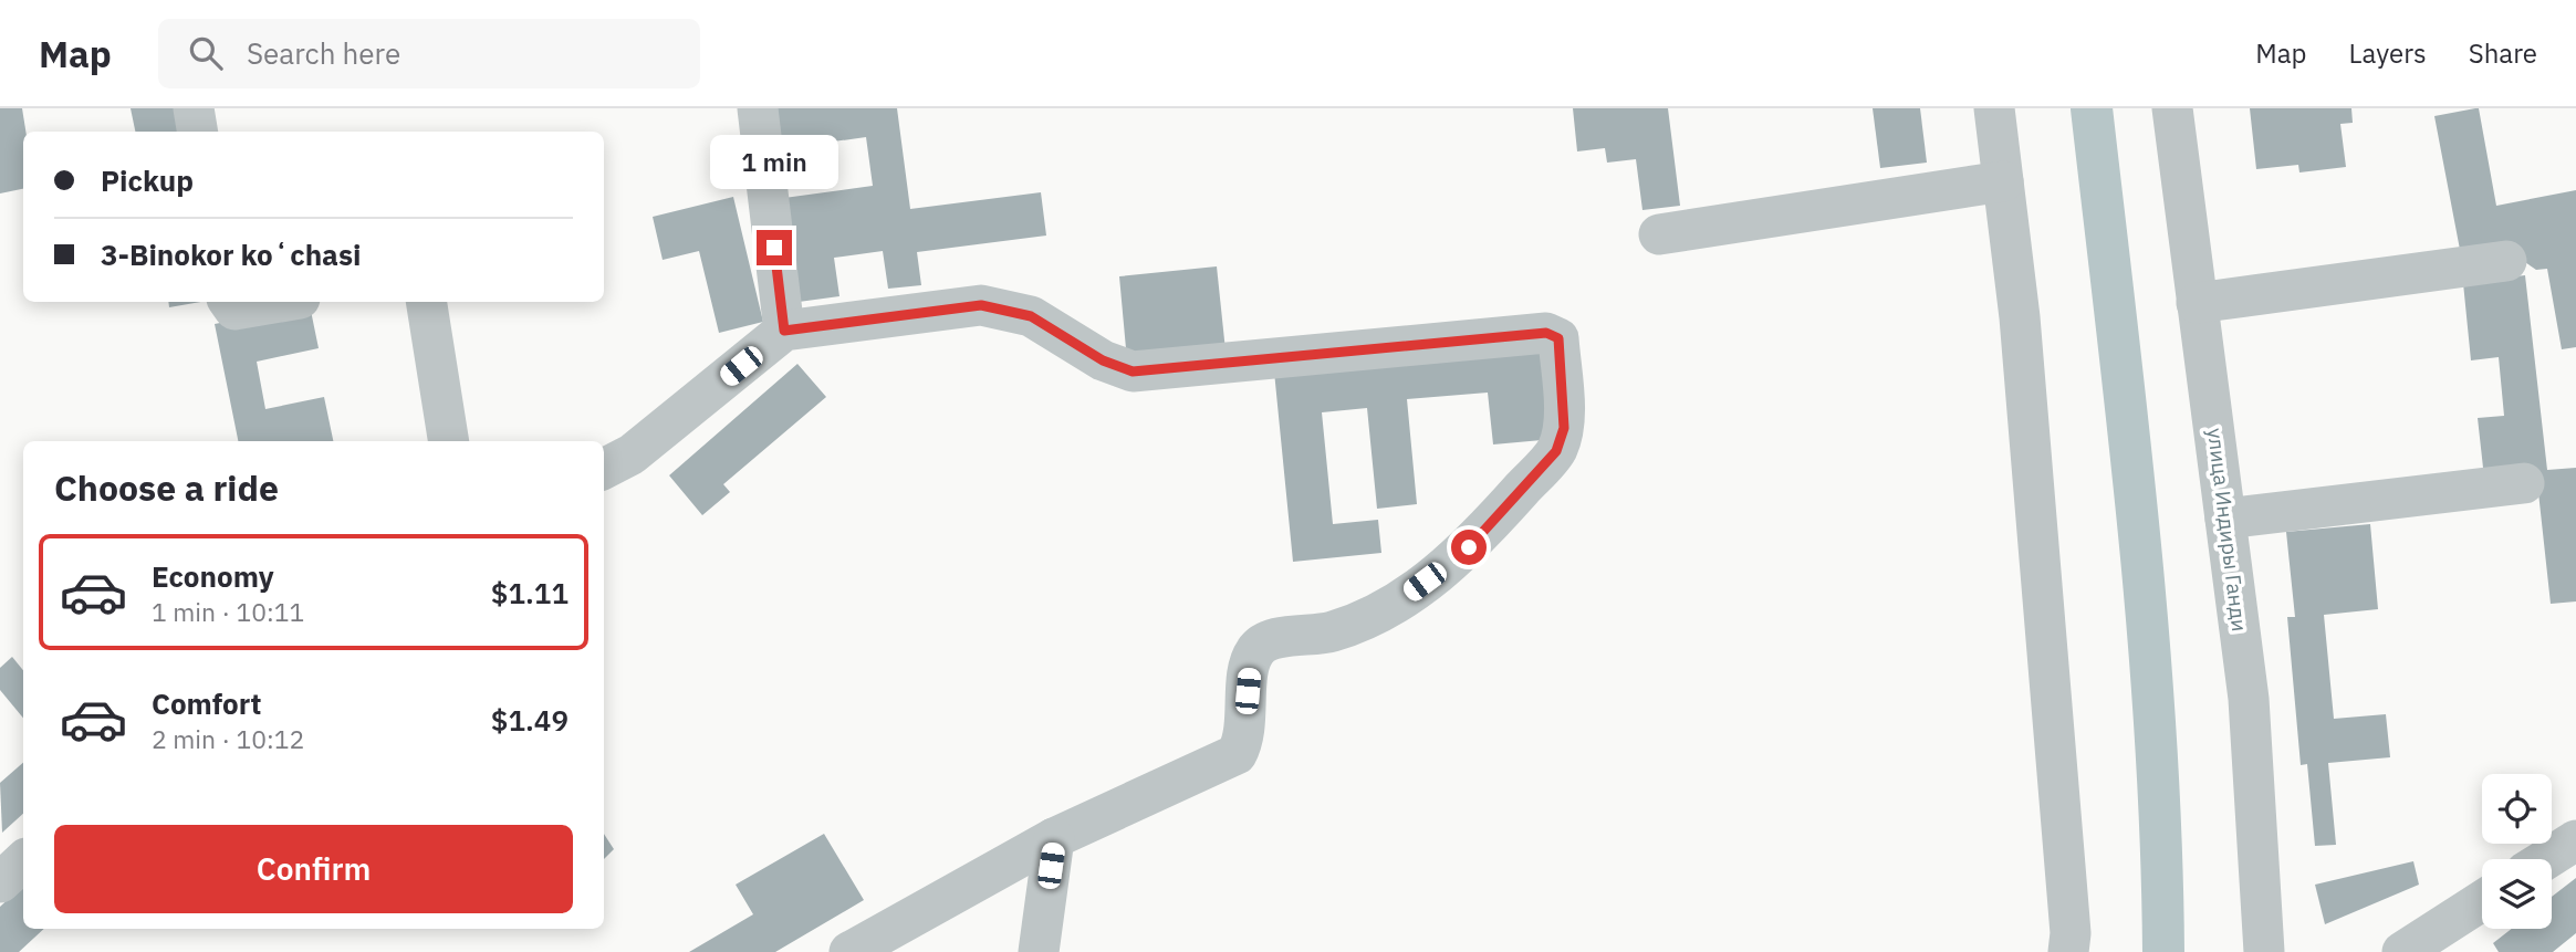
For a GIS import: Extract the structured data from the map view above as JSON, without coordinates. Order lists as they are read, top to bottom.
{
  "streets": {
    "street": ["улица Индиры Ганди"]
  },
  "page": {
    "header": "Map",
    "search": "Search here",
    "nav": ["Map", "Layers", "Share"],
    "banner": ["Pickup", "3-Binokor koʻchasi"],
    "bubble": "1 min",
    "heading": "Choose a ride",
    "list": [
      {
        "name": "Economy",
        "note": "1 min · 10:11",
        "value": "$1.11"
      },
      {
        "name": "Comfort",
        "note": "2 min · 10:12",
        "value": "$1.49"
      }
    ],
    "buttons": "Confirm"
  }
}
